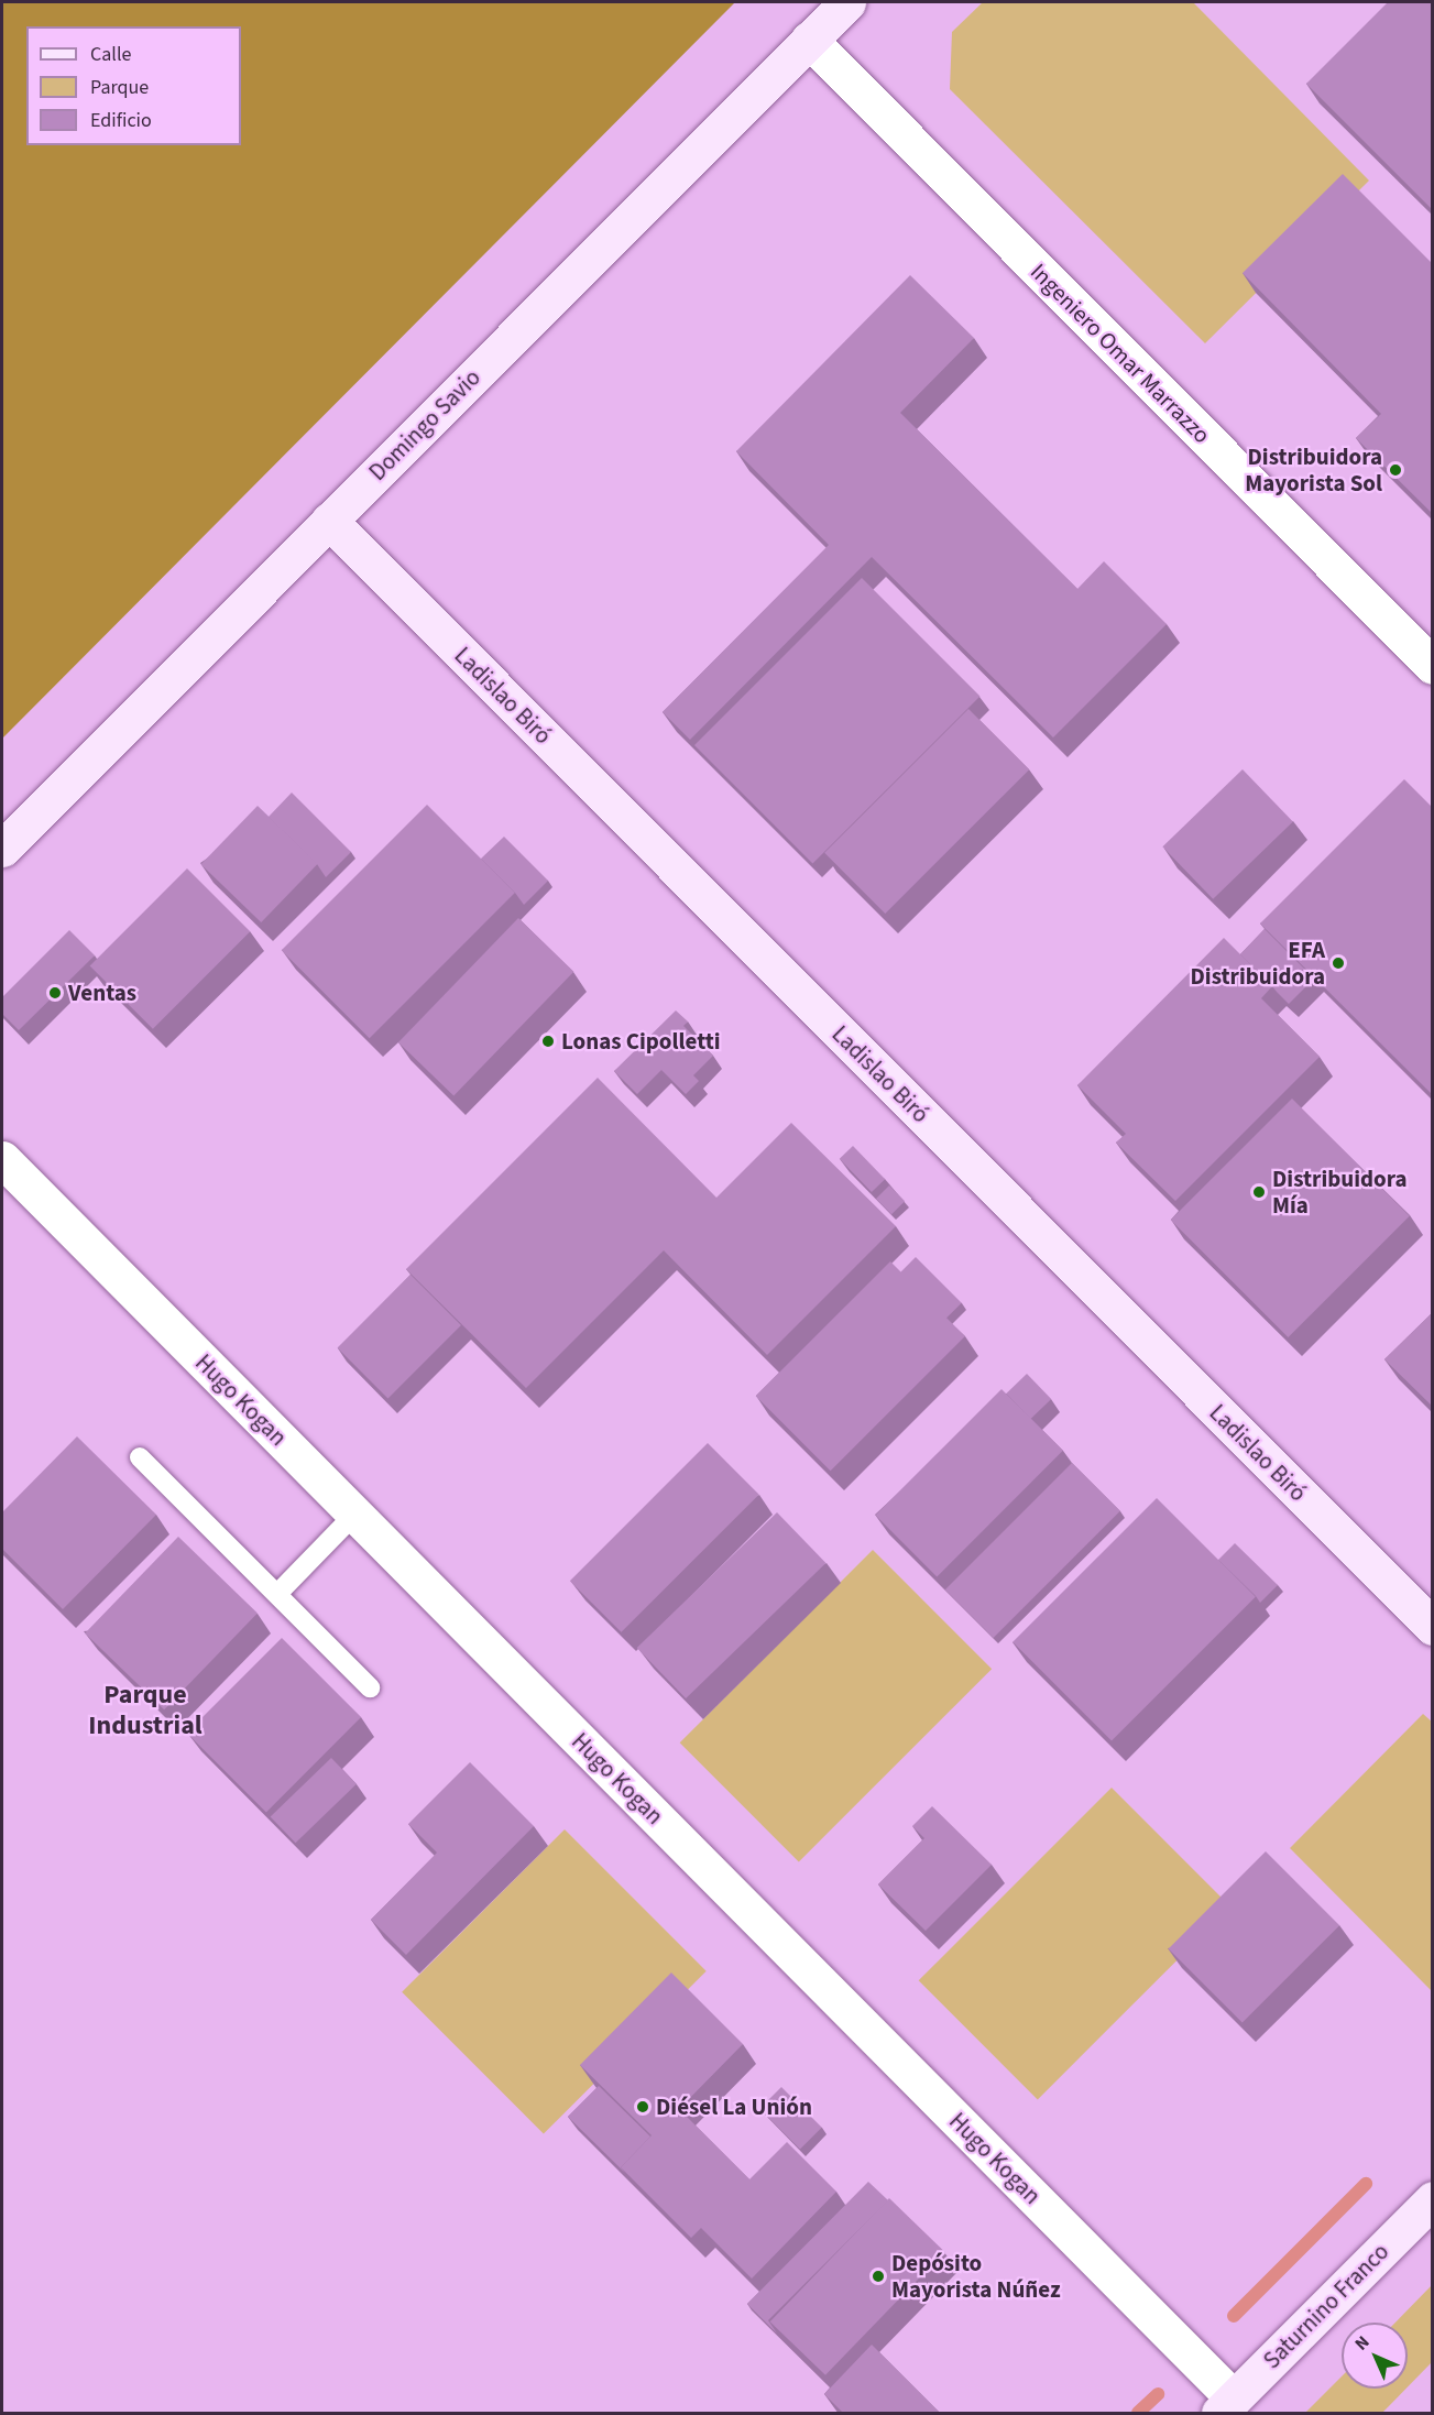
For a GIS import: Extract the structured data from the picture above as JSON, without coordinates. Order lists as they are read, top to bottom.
{
  "streets": {
    "street": [
      "Ingeniero Omar Marrazzo",
      "Domingo Savio",
      "Ladislao Biró",
      "Hugo Kogan",
      "Saturnino Franco"
    ]
  },
  "crossings": [
    ["Ingeniero Omar Marrazzo", "Domingo Savio"],
    ["Domingo Savio", "Ladislao Biró"],
    ["Hugo Kogan", "Saturnino Franco"]
  ],
  "districts": ["Parque Industrial"],
  "places": [
    "Distribuidora Mayorista Sol",
    "EFA Distribuidora",
    "Ventas",
    "Lonas Cipolletti",
    "Distribuidora Mía",
    "Diésel La Unión",
    "Depósito Mayorista Núñez"
  ],
  "legend": ["Calle", "Parque", "Edificio"],
  "north": "top left"
}
